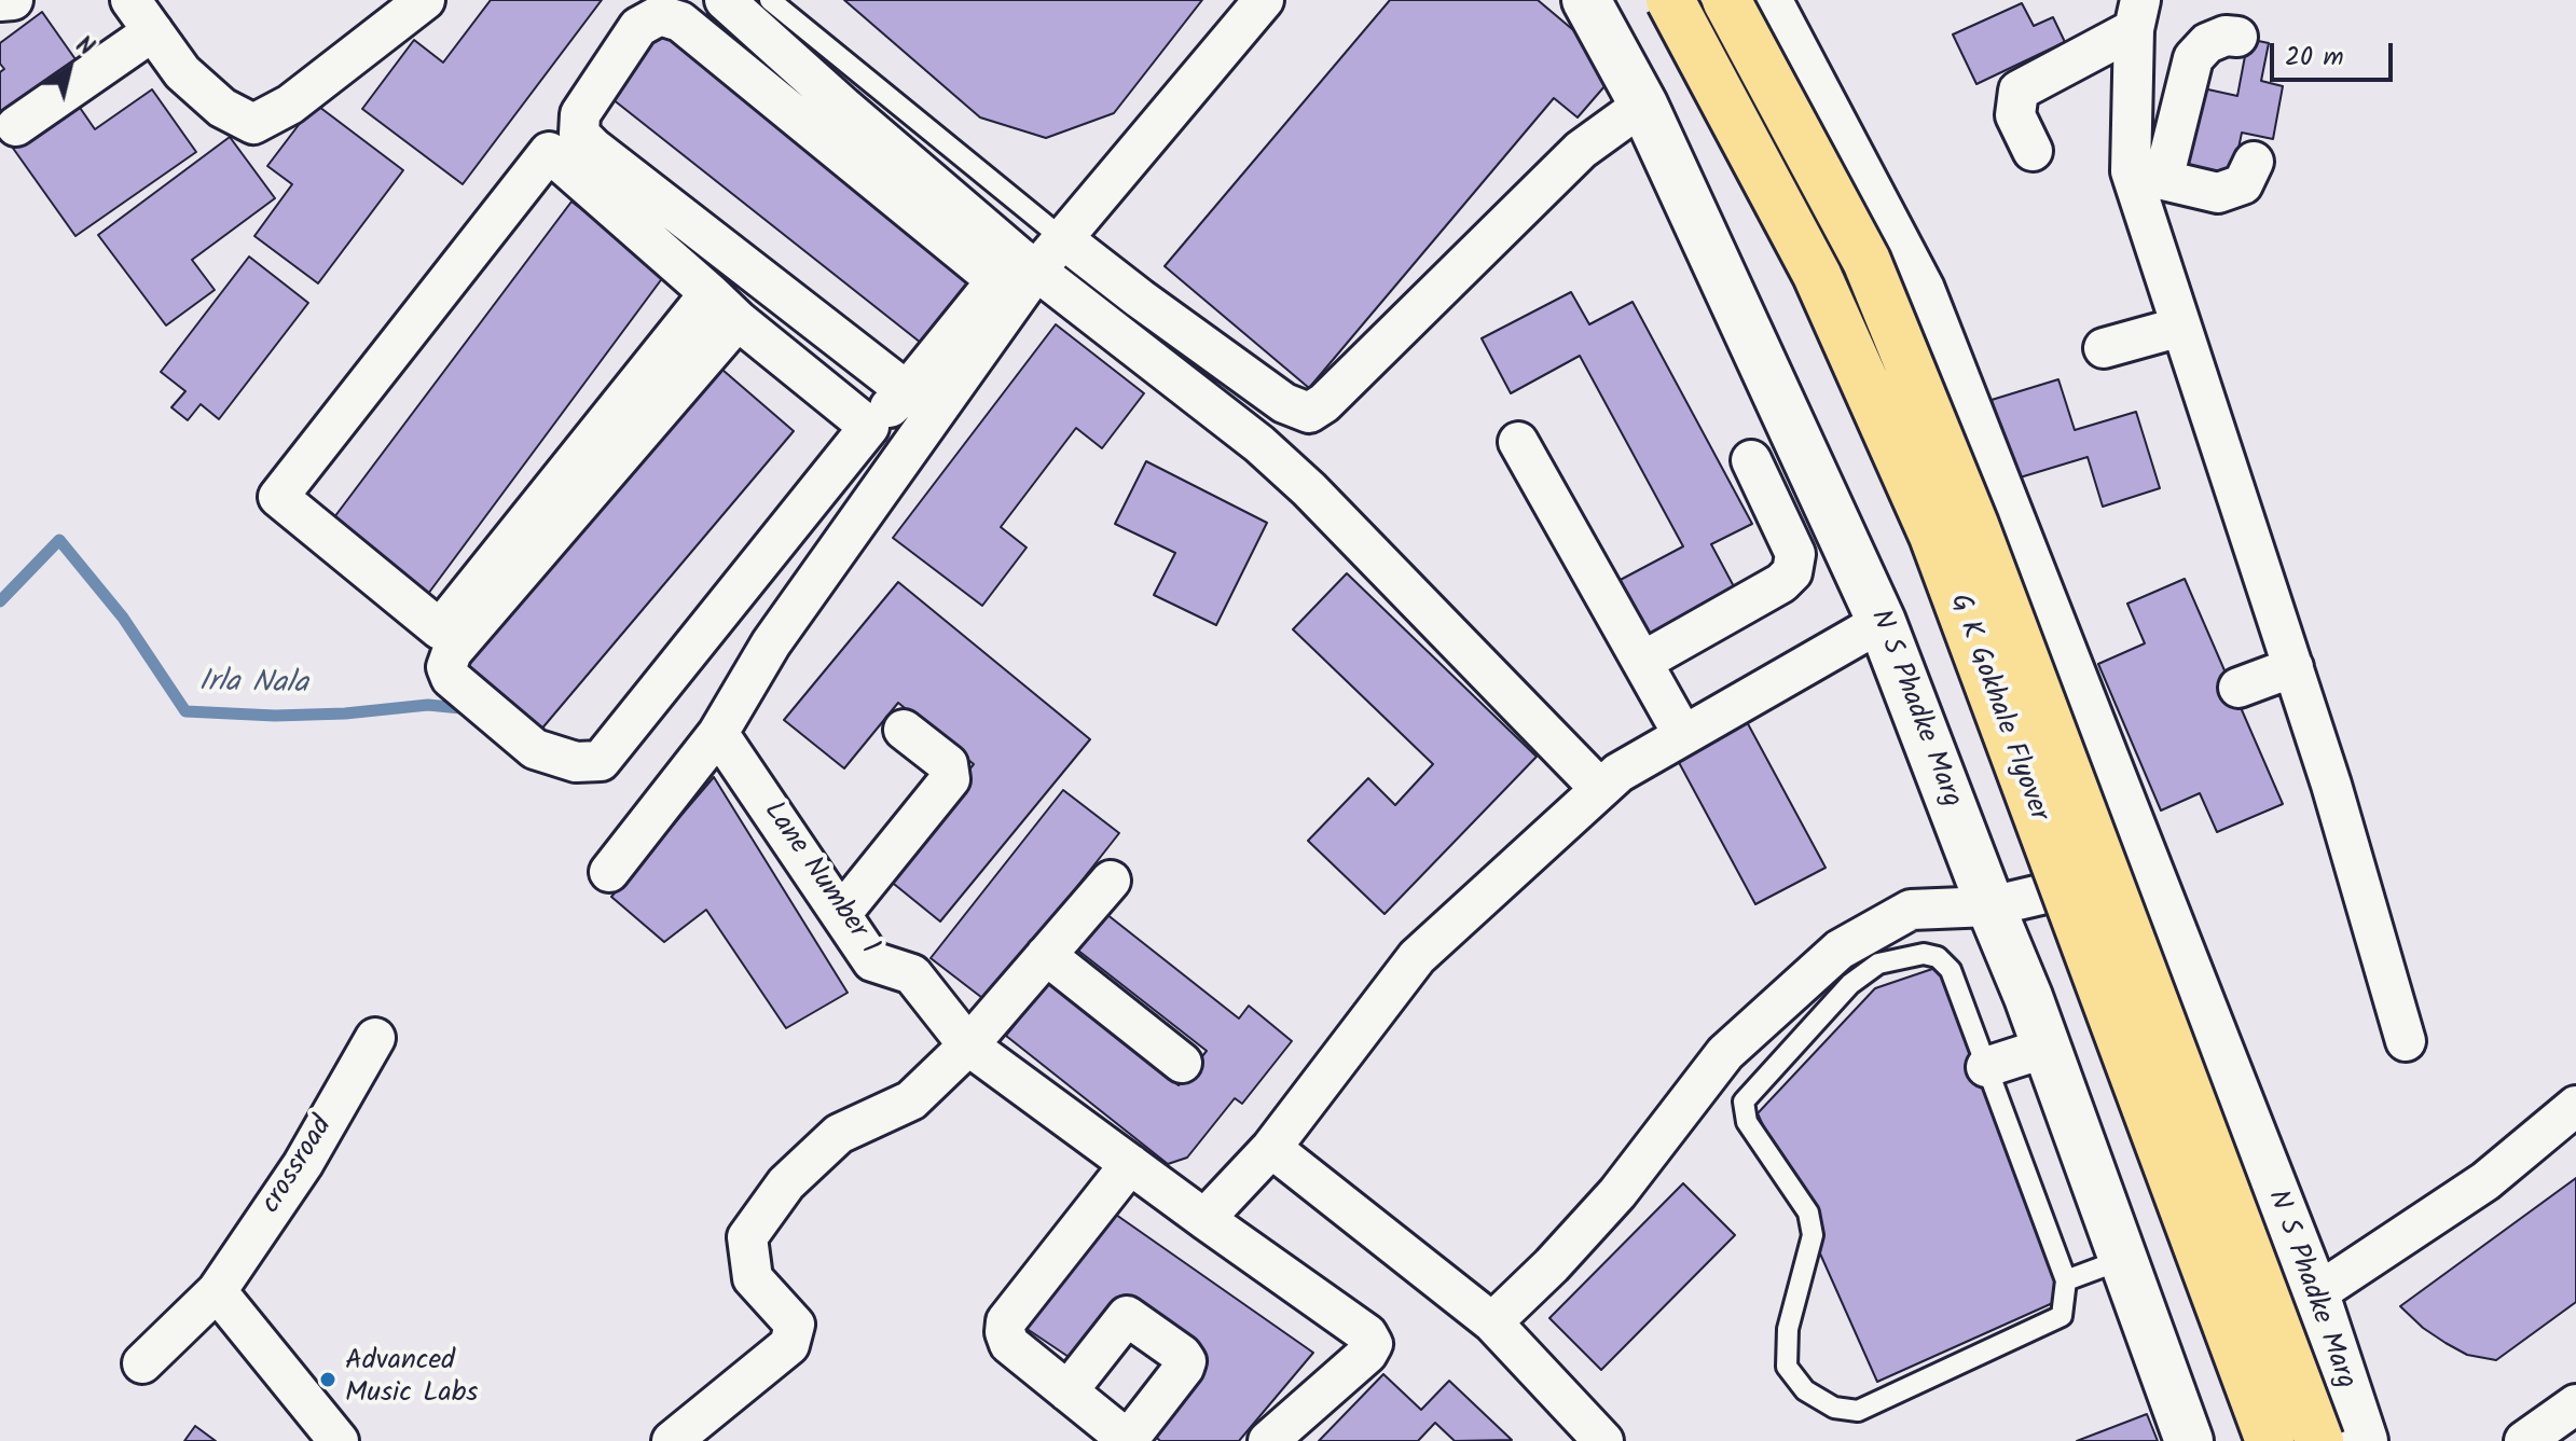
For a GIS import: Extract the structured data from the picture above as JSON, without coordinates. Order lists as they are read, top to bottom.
{
  "streets": {
    "main road": ["G K Gokhale Flyover"],
    "street": ["N S Phadke Marg", "Lane Number 1", "crossroad"]
  },
  "water": ["Irla Nala"],
  "places": ["Advanced Music Labs"],
  "scale_bar": "20 m",
  "north": "top right"
}
